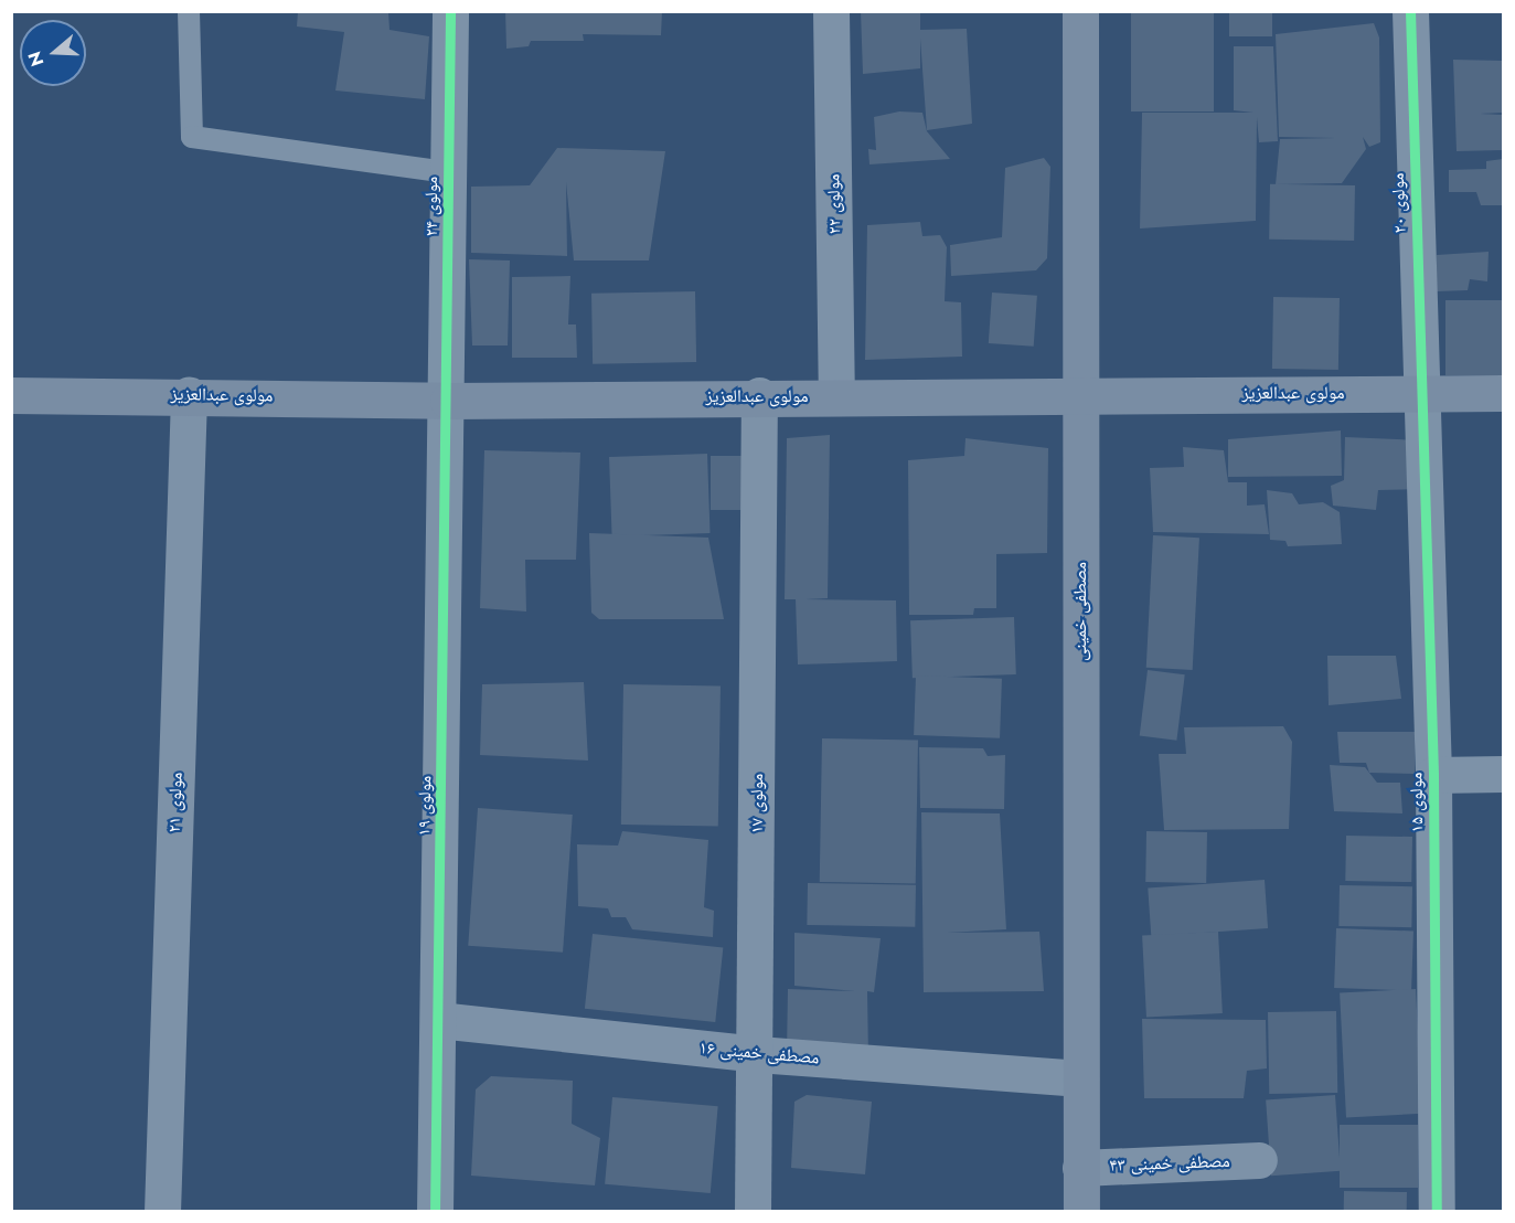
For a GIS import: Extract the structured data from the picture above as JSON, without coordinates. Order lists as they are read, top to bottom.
{
  "streets": {
    "main road": ["مولوی عبدالعزیز", "مصطفی خمینی"],
    "street": [
      "مولوی ۲۰",
      "مولوی ۲۲",
      "مولوی ۲۴",
      "مولوی ۲۱",
      "مولوی ۱۵",
      "مولوی ۱۷",
      "مولوی ۱۹",
      "مصطفی خمینی ۱۶",
      "مصطفی خمینی ۴۳"
    ]
  },
  "crossings": [
    ["مولوی ۲۰", "مولوی عبدالعزیز"],
    ["مولوی ۲۰", "مولوی ۱۵"],
    ["مولوی ۲۲", "مولوی عبدالعزیز"],
    ["مولوی ۲۴", "مولوی عبدالعزیز"],
    ["مولوی ۲۴", "مولوی ۱۹"],
    ["مولوی عبدالعزیز", "مصطفی خمینی"],
    ["مولوی عبدالعزیز", "مولوی ۲۱"],
    ["مولوی عبدالعزیز", "مولوی ۱۵"],
    ["مولوی عبدالعزیز", "مولوی ۱۷"],
    ["مولوی عبدالعزیز", "مولوی ۱۹"],
    ["مصطفی خمینی", "مصطفی خمینی ۱۶"],
    ["مصطفی خمینی", "مصطفی خمینی ۴۳"],
    ["مولوی ۱۷", "مصطفی خمینی ۱۶"],
    ["مولوی ۱۹", "مصطفی خمینی ۱۶"]
  ],
  "north": "left"
}
